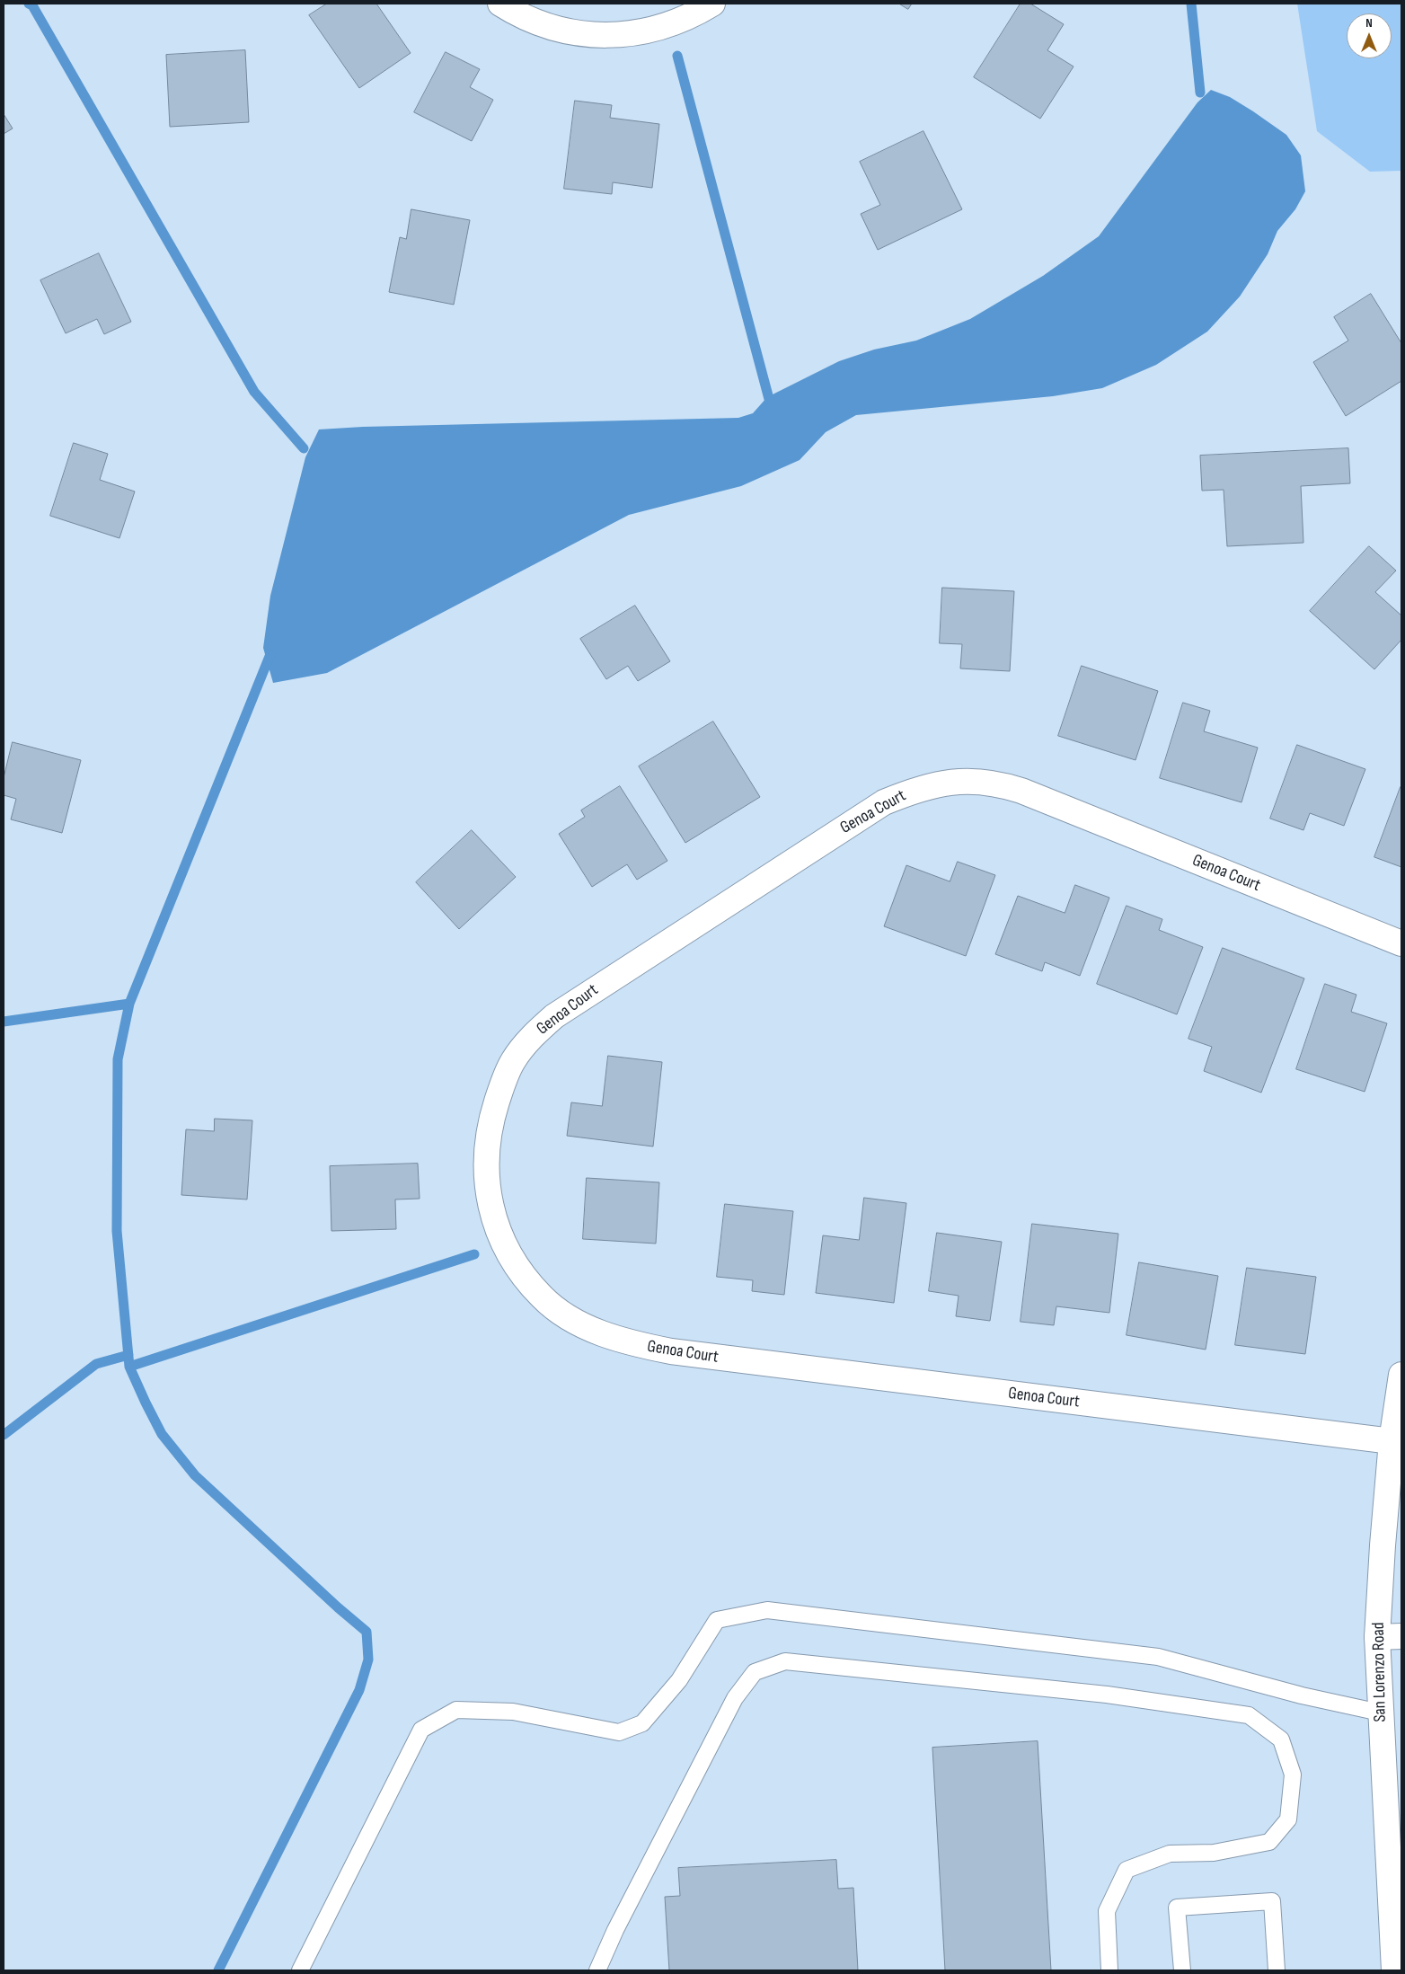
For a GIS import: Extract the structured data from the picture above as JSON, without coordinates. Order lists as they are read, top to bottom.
{
  "streets": {
    "street": ["Genoa Court", "San Lorenzo Road"]
  },
  "crossings": [
    ["Genoa Court", "San Lorenzo Road"]
  ],
  "north": "top"
}
